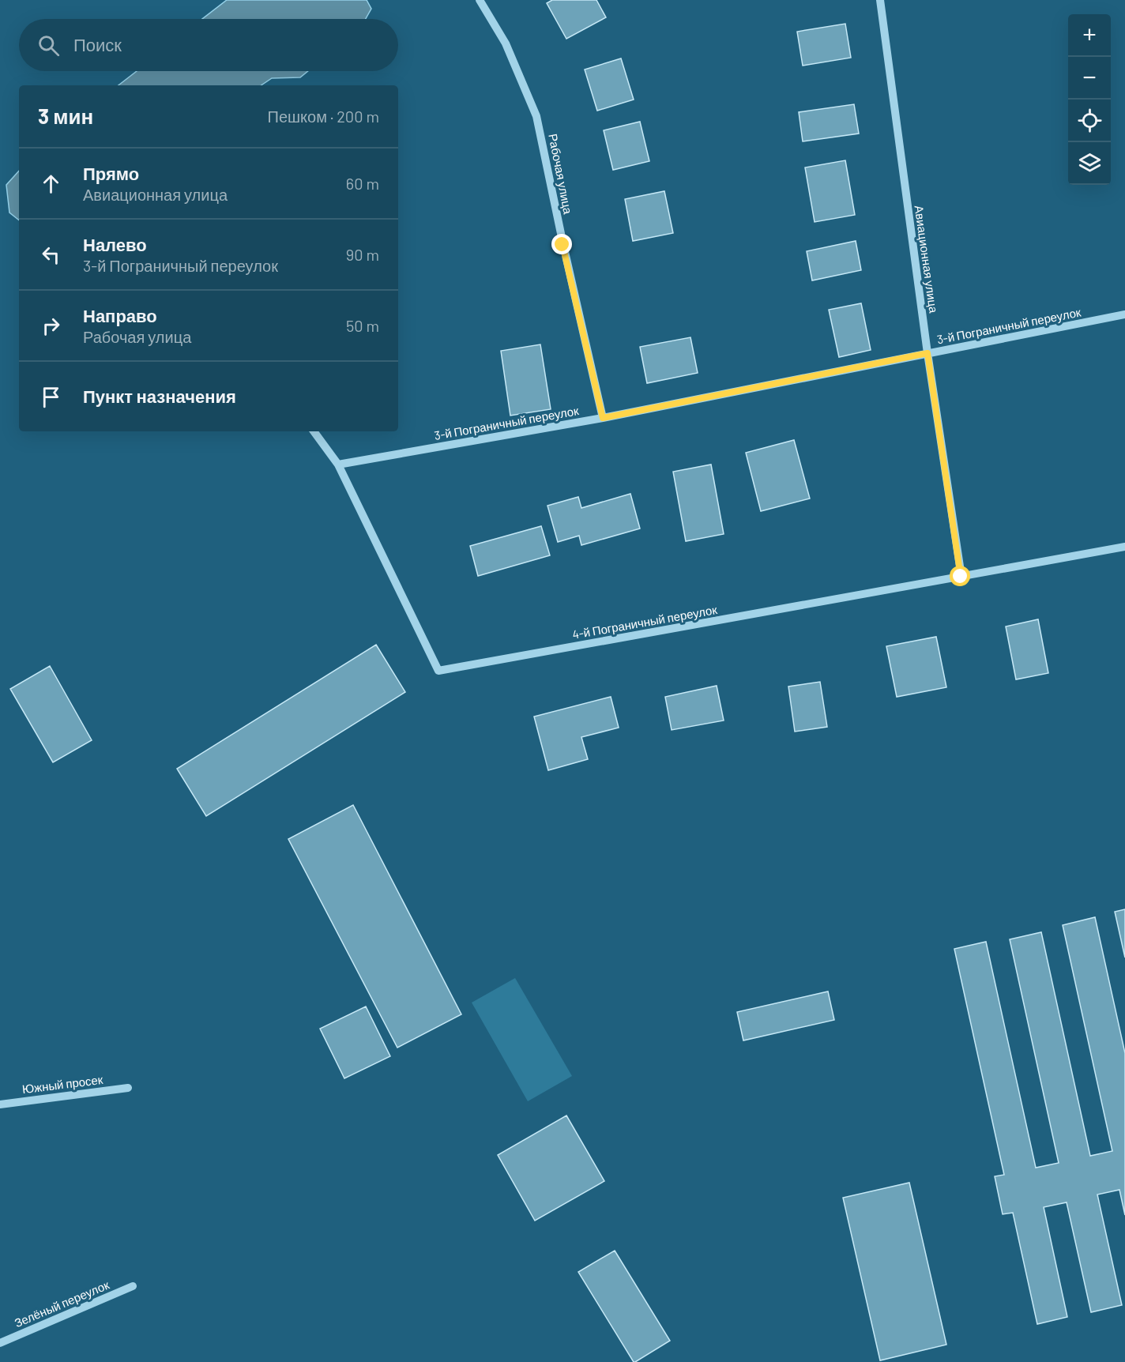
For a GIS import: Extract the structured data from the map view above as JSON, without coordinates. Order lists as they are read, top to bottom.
{
  "streets": {
    "street": [
      "Рабочая улица",
      "Авиационная улица",
      "3-й Пограничный переулок",
      "4-й Пограничный переулок",
      "Южный просек",
      "Зелёный переулок"
    ]
  },
  "crossings": [
    ["Рабочая улица", "3-й Пограничный переулок"],
    ["Авиационная улица", "3-й Пограничный переулок"],
    ["Авиационная улица", "4-й Пограничный переулок"],
    ["3-й Пограничный переулок", "4-й Пограничный переулок"]
  ],
  "page": {
    "map_buttons": ["+", "−"],
    "search": "Поиск",
    "heading": ["3 мин", "Пешком · 200 m"],
    "list": [
      ["Прямо", "Авиационная улица", "60 m"],
      ["Налево", "3-й Пограничный переулок", "90 m"],
      ["Направо", "Рабочая улица", "50 m"],
      "Пункт назначения"
    ]
  }
}
